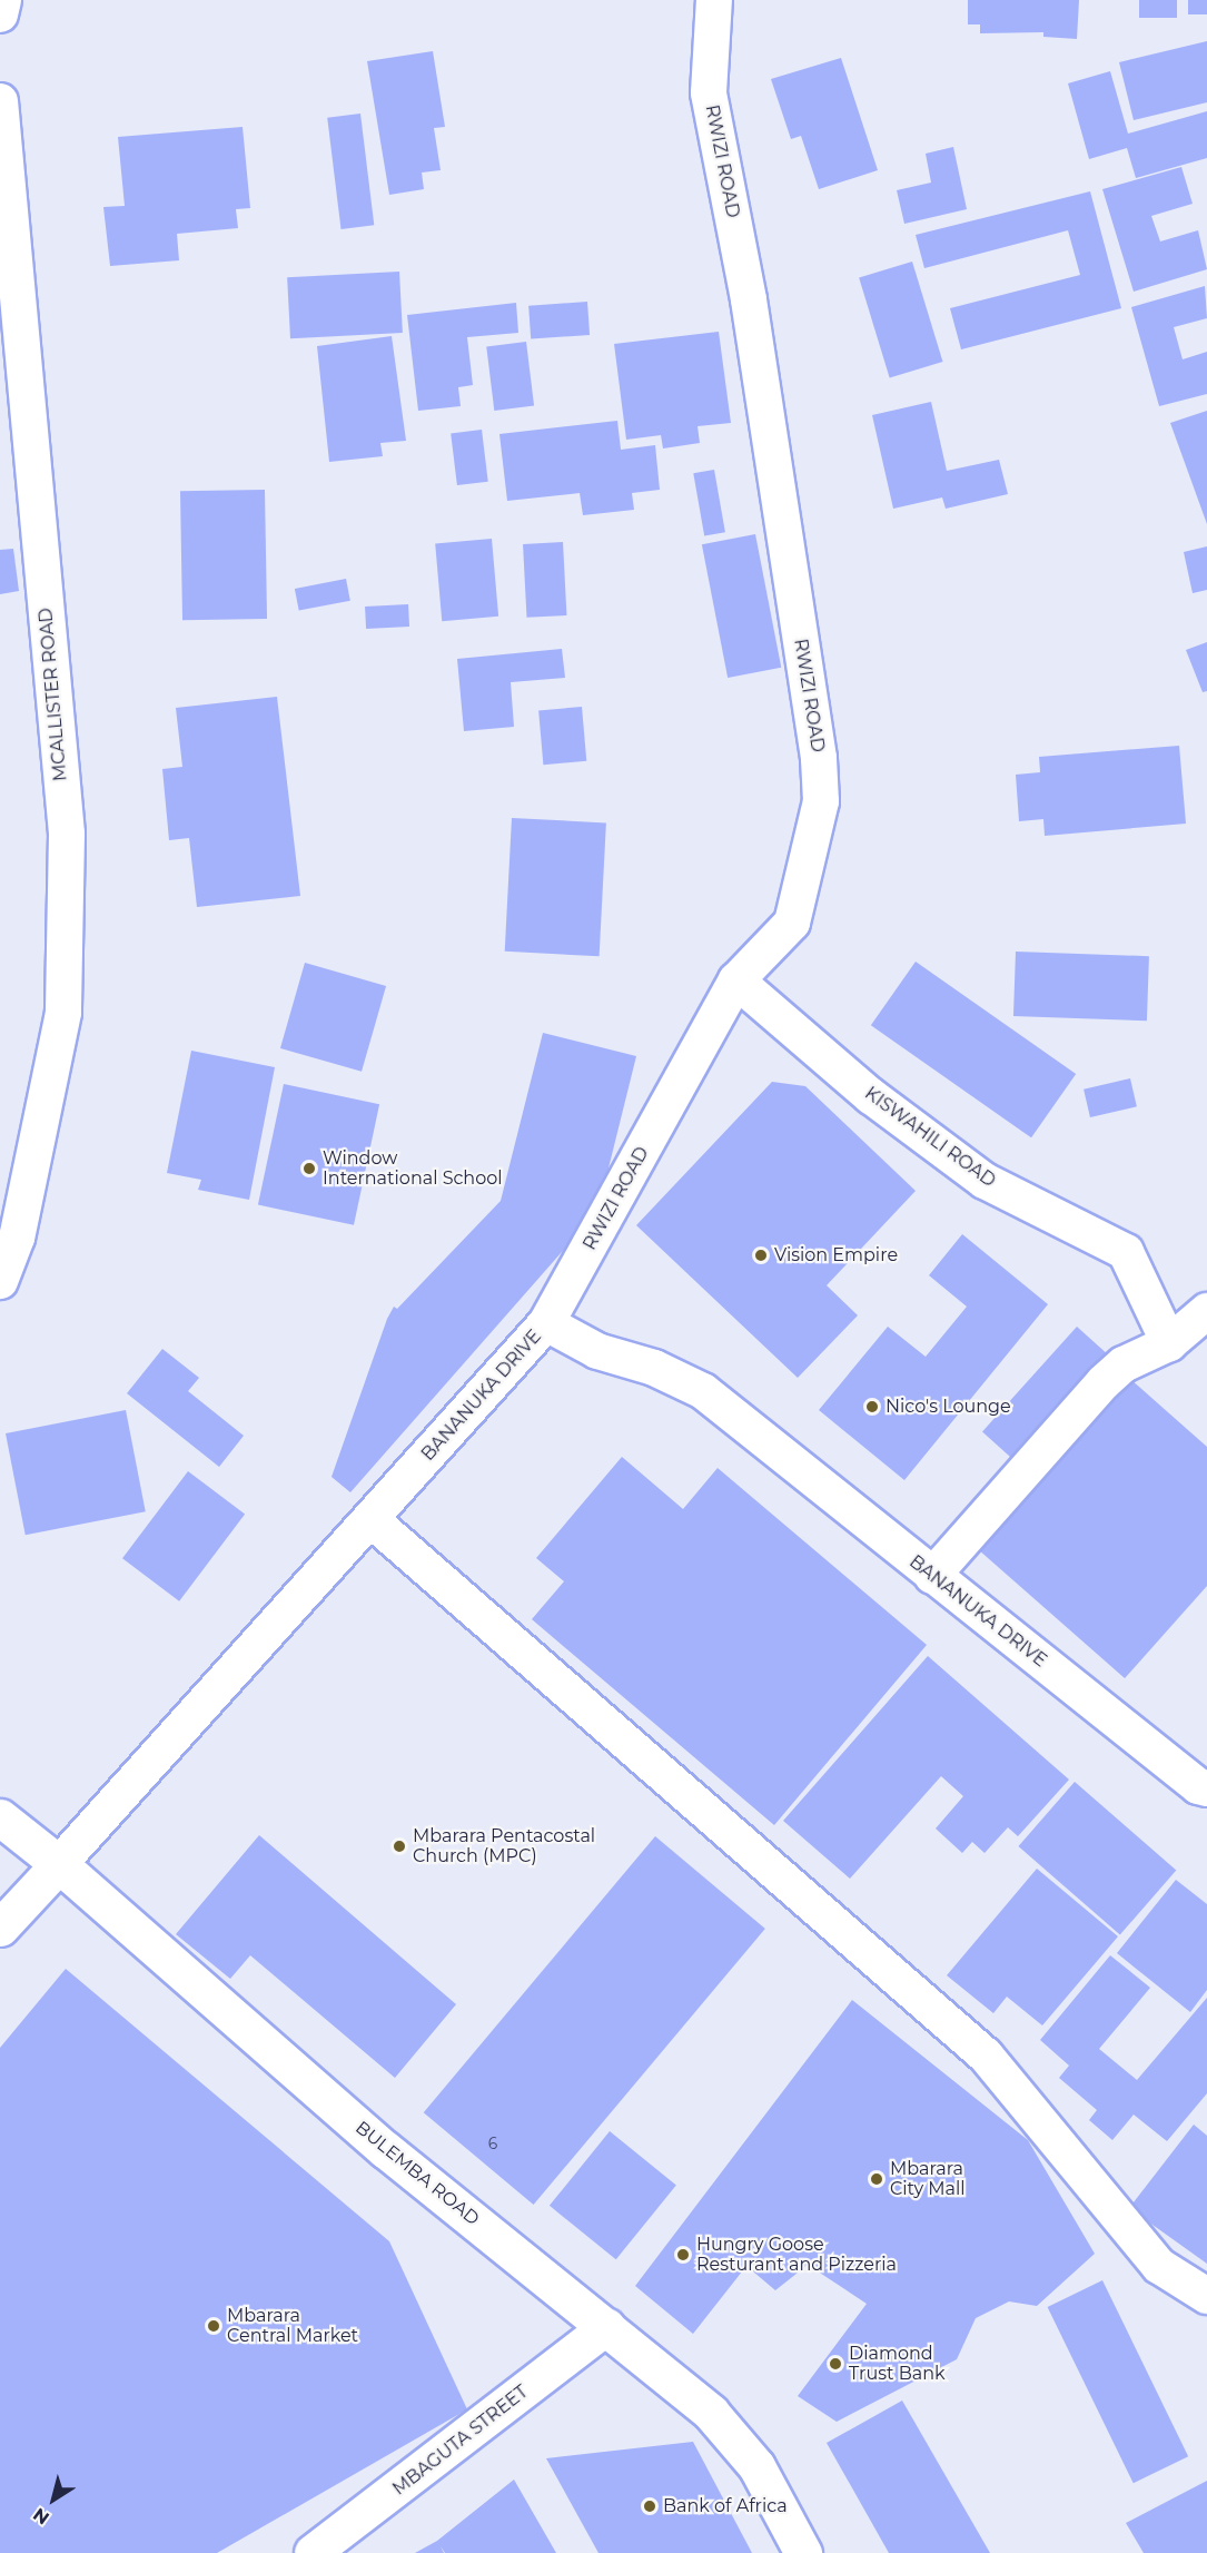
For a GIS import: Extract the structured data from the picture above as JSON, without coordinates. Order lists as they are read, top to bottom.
{
  "streets": {
    "main road": ["BULEMBA ROAD"],
    "street": [
      "RWIZI ROAD",
      "MCALLISTER ROAD",
      "KISWAHILI ROAD",
      "BANANUKA DRIVE",
      "MBAGUTA STREET"
    ]
  },
  "crossings": [
    ["RWIZI ROAD", "KISWAHILI ROAD"],
    ["RWIZI ROAD", "BANANUKA DRIVE"],
    ["BANANUKA DRIVE", "BULEMBA ROAD"],
    ["BULEMBA ROAD", "MBAGUTA STREET"]
  ],
  "places": [
    "Window International School",
    "Vision Empire",
    "Nico's Lounge",
    "Mbarara Pentacostal Church (MPC)",
    "Mbarara City Mall",
    "Hungry Goose Resturant and Pizzeria",
    "Mbarara Central Market",
    "Diamond Trust Bank",
    "Bank of Africa"
  ],
  "house_numbers": ["6"],
  "north": "bottom left"
}
